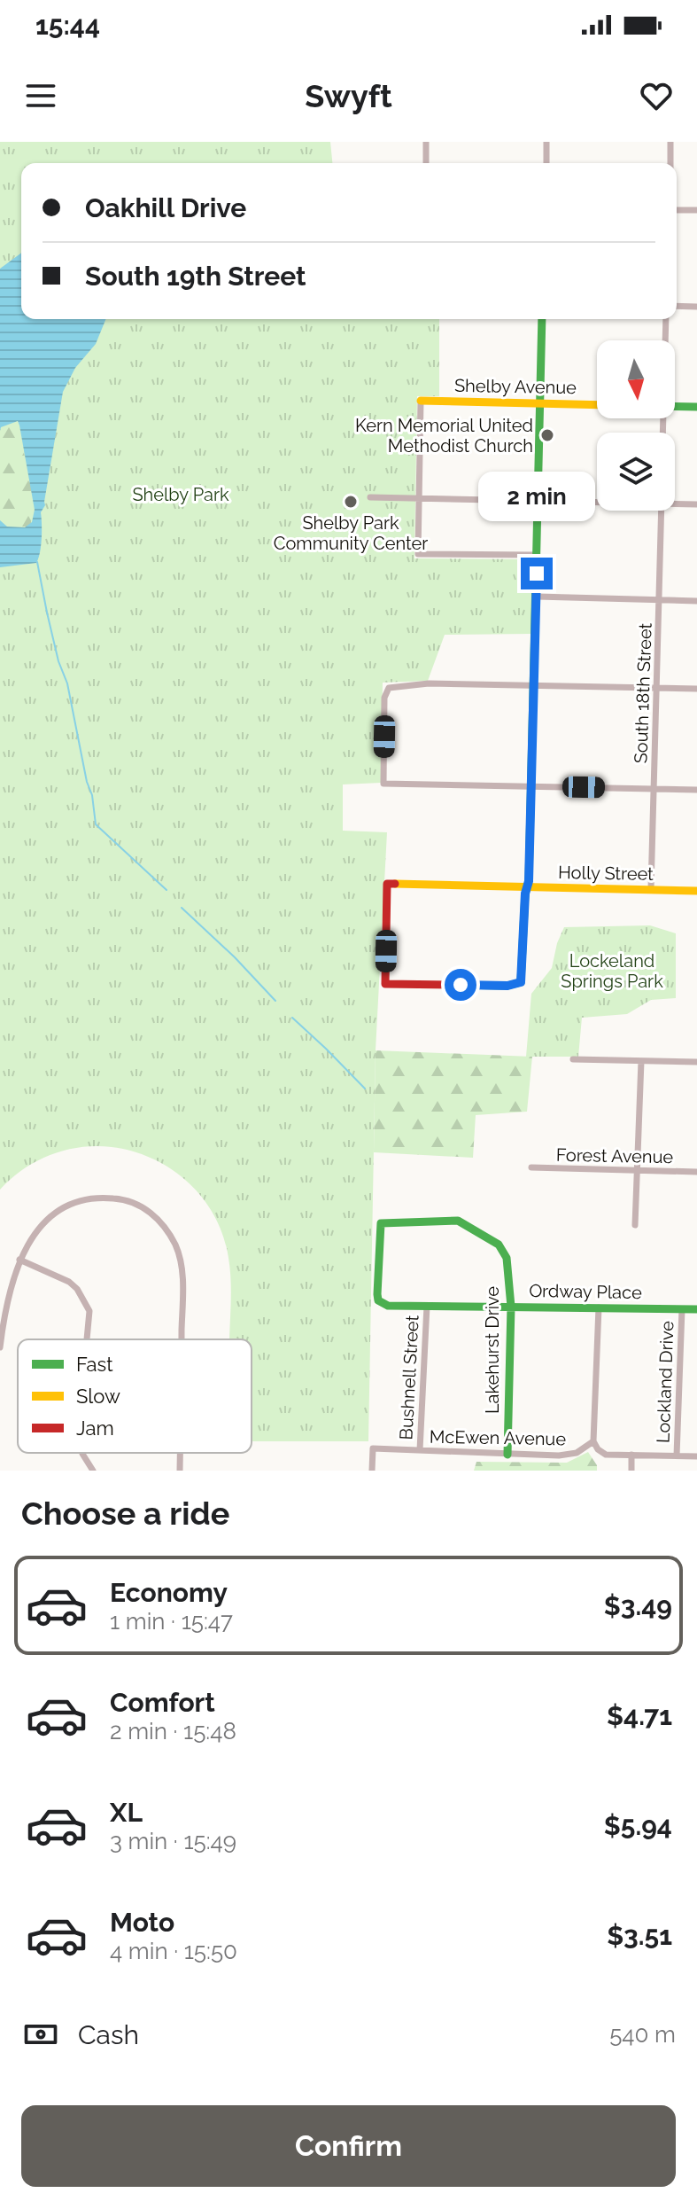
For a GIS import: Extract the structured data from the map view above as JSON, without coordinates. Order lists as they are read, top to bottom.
{
  "streets": {
    "street": [
      "Shelby Avenue",
      "South 18th Street",
      "Holly Street",
      "Forest Avenue",
      "Ordway Place",
      "Lakehurst Drive",
      "Bushnell Street",
      "Lockland Drive",
      "McEwen Avenue"
    ]
  },
  "crossings": [
    ["South 18th Street", "Holly Street"],
    ["Ordway Place", "Lakehurst Drive"],
    ["Ordway Place", "Bushnell Street"],
    ["Ordway Place", "Lockland Drive"],
    ["Lakehurst Drive", "McEwen Avenue"],
    ["Bushnell Street", "McEwen Avenue"]
  ],
  "parks": ["Shelby Park", "Lockeland Springs Park"],
  "places": ["Kern Memorial United Methodist Church", "Shelby Park Community Center"],
  "legend": ["Fast", "Slow", "Jam"],
  "north": "bottom",
  "page": {
    "status": "15:44",
    "header": "Swyft",
    "banner": ["Oakhill Drive", "South 19th Street"],
    "bubble": "2 min",
    "heading": "Choose a ride",
    "list": [
      {
        "name": "Economy",
        "note": "1 min · 15:47",
        "value": "$3.49"
      },
      {
        "name": "Comfort",
        "note": "2 min · 15:48",
        "value": "$4.71"
      },
      {
        "name": "XL",
        "note": "3 min · 15:49",
        "value": "$5.94"
      },
      {
        "name": "Moto",
        "note": "4 min · 15:50",
        "value": "$3.51"
      }
    ],
    "pay": ["Cash", "540 m"],
    "buttons": "Confirm"
  }
}
